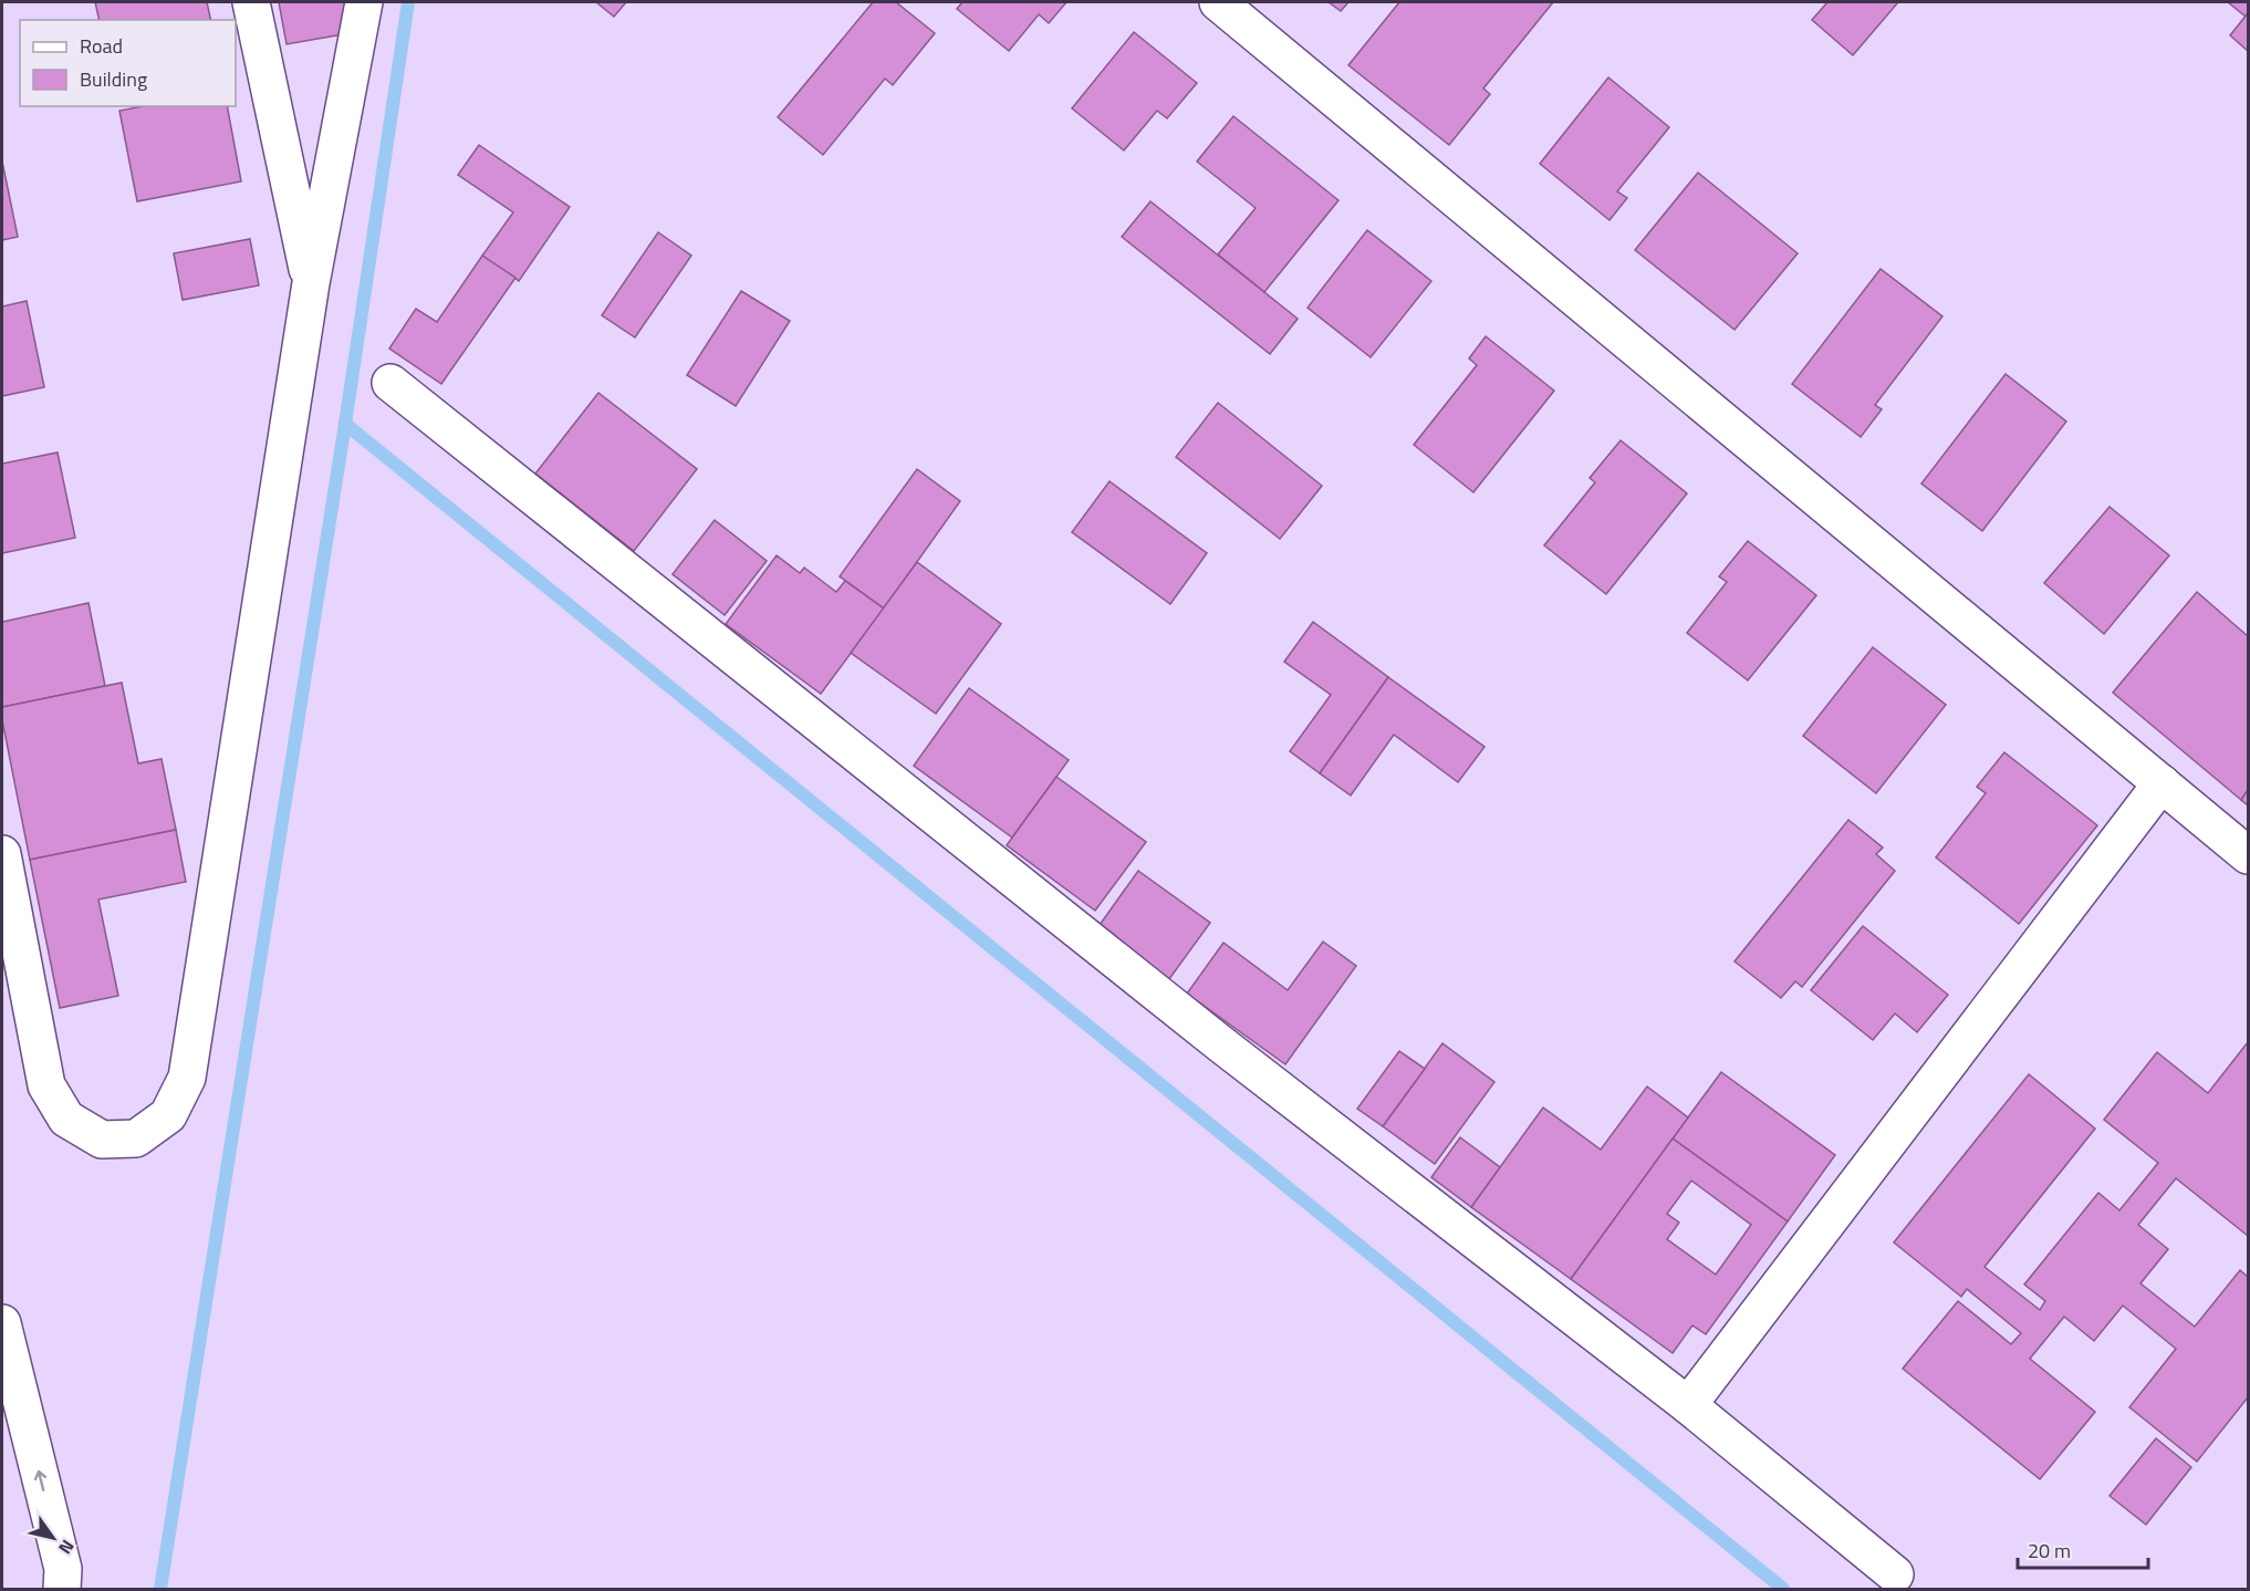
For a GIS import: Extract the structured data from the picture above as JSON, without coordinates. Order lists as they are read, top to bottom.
{
  "legend": ["Road", "Building"],
  "scale_bar": "20 m",
  "north": "bottom right"
}
